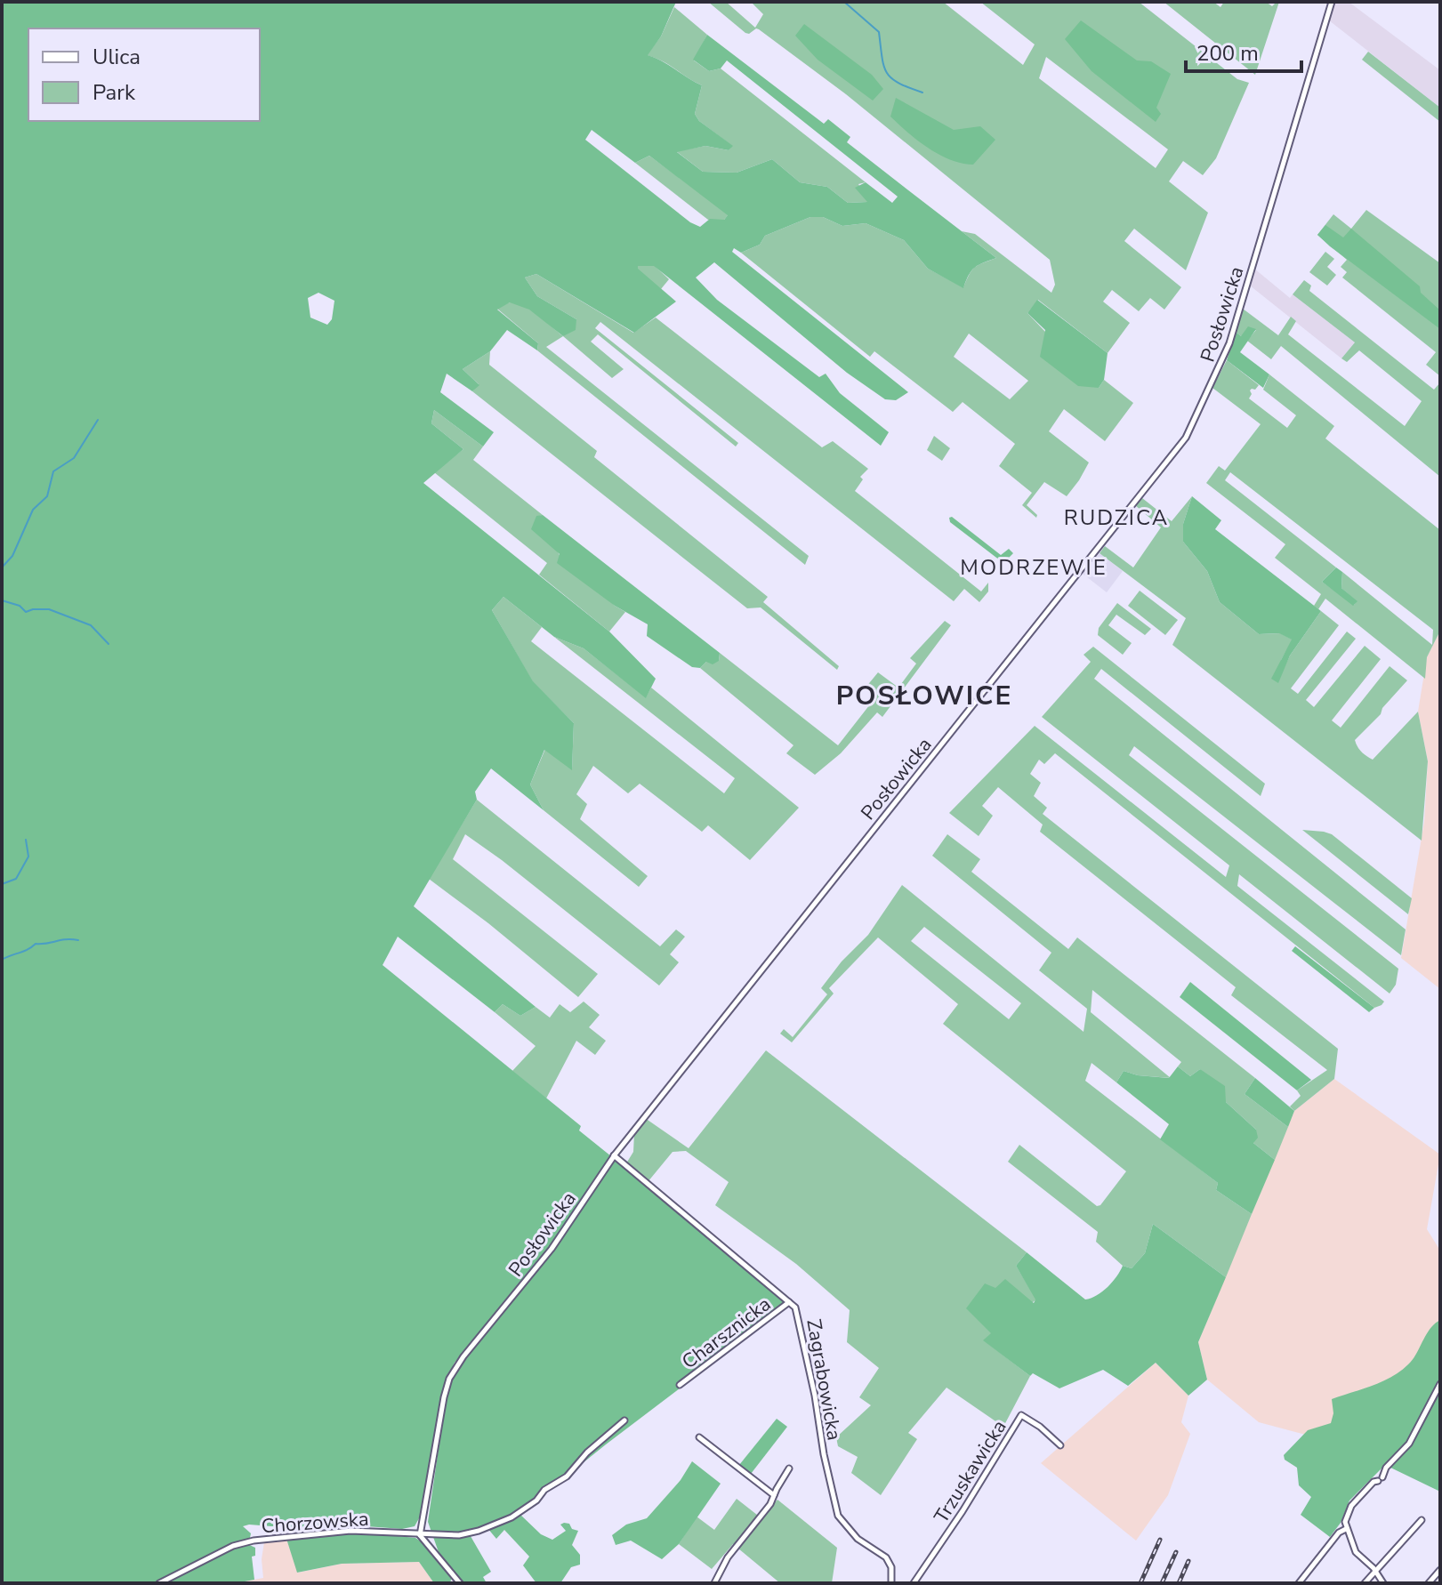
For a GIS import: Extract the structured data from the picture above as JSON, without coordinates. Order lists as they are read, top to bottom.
{
  "streets": {
    "street": [
      "Posłowicka",
      "Charsznicka",
      "Zagrabowicka",
      "Trzuskawicka",
      "Chorzowska"
    ]
  },
  "crossings": [
    ["Posłowicka", "Zagrabowicka"],
    ["Posłowicka", "Chorzowska"],
    ["Charsznicka", "Zagrabowicka"]
  ],
  "districts": ["RUDZICA", "MODRZEWIE", "POSŁOWICE"],
  "legend": ["Ulica", "Park"],
  "scale_bar": "200 m"
}
